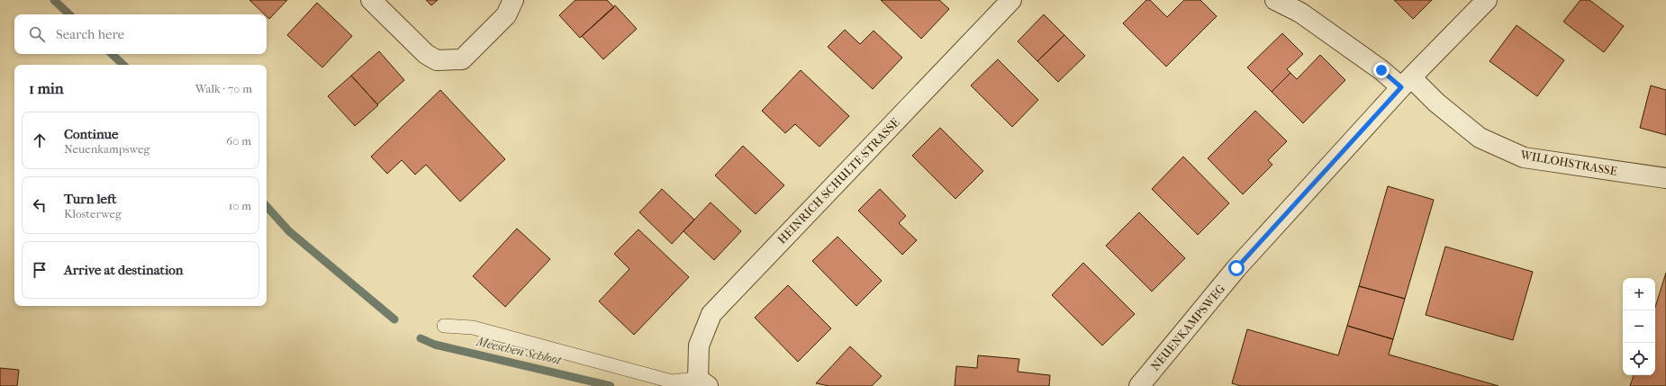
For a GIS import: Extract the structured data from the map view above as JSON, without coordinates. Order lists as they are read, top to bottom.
{
  "streets": {
    "street": ["WILLOHSTRASSE", "HEINRICH-SCHULTE-STRASSE", "NEUENKAMPSWEG"]
  },
  "crossings": [
    ["WILLOHSTRASSE", "NEUENKAMPSWEG"]
  ],
  "water": ["Meeschen Schloot"],
  "page": {
    "search": "Search here",
    "heading": ["1 min", "Walk · 70 m"],
    "list": [
      ["Continue", "Neuenkampsweg", "60 m"],
      ["Turn left", "Klosterweg", "10 m"],
      "Arrive at destination"
    ],
    "map_buttons": ["+", "−"]
  }
}
